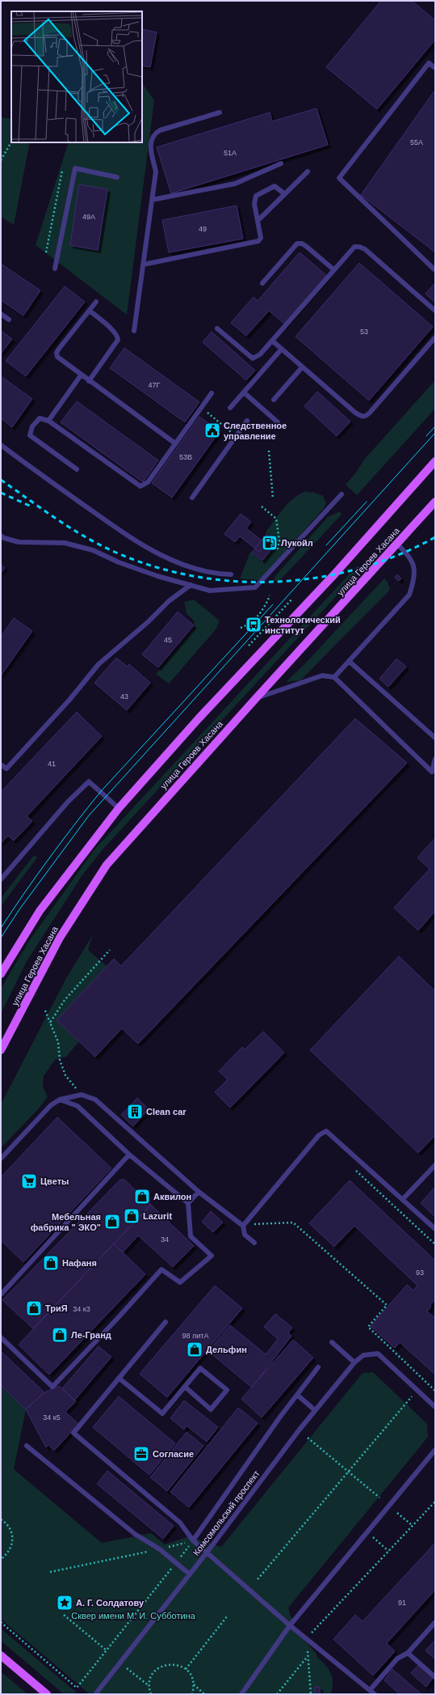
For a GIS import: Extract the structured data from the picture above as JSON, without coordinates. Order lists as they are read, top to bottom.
{
  "streets": {
    "main road": ["улица Героев Хасана"],
    "lane": ["Комсомольский проспект"]
  },
  "parks": ["Сквер имени М. И. Субботина"],
  "places": {
    "public building": ["Следственное управление"],
    "fuel station": ["Лукойл"],
    "bus stop": ["Технологический институт"],
    "building": ["Clean car"],
    "supermarket": ["Цветы"],
    "shop": [
      "Аквилон",
      "Lazurit",
      "Мебельная фабрика \" ЭКО\"",
      "Нафаня",
      "ТриЯ",
      "Ле-Гранд",
      "Дельфин"
    ],
    "office": ["Согласие"],
    "place": ["А. Г. Солдатову"]
  },
  "house_numbers": [
    "55А",
    "51А",
    "49А",
    "49",
    "53",
    "47Г",
    "53В",
    "45",
    "43",
    "41",
    "34",
    "93",
    "34 к3",
    "98 литА",
    "34 к5",
    "91"
  ]
}
